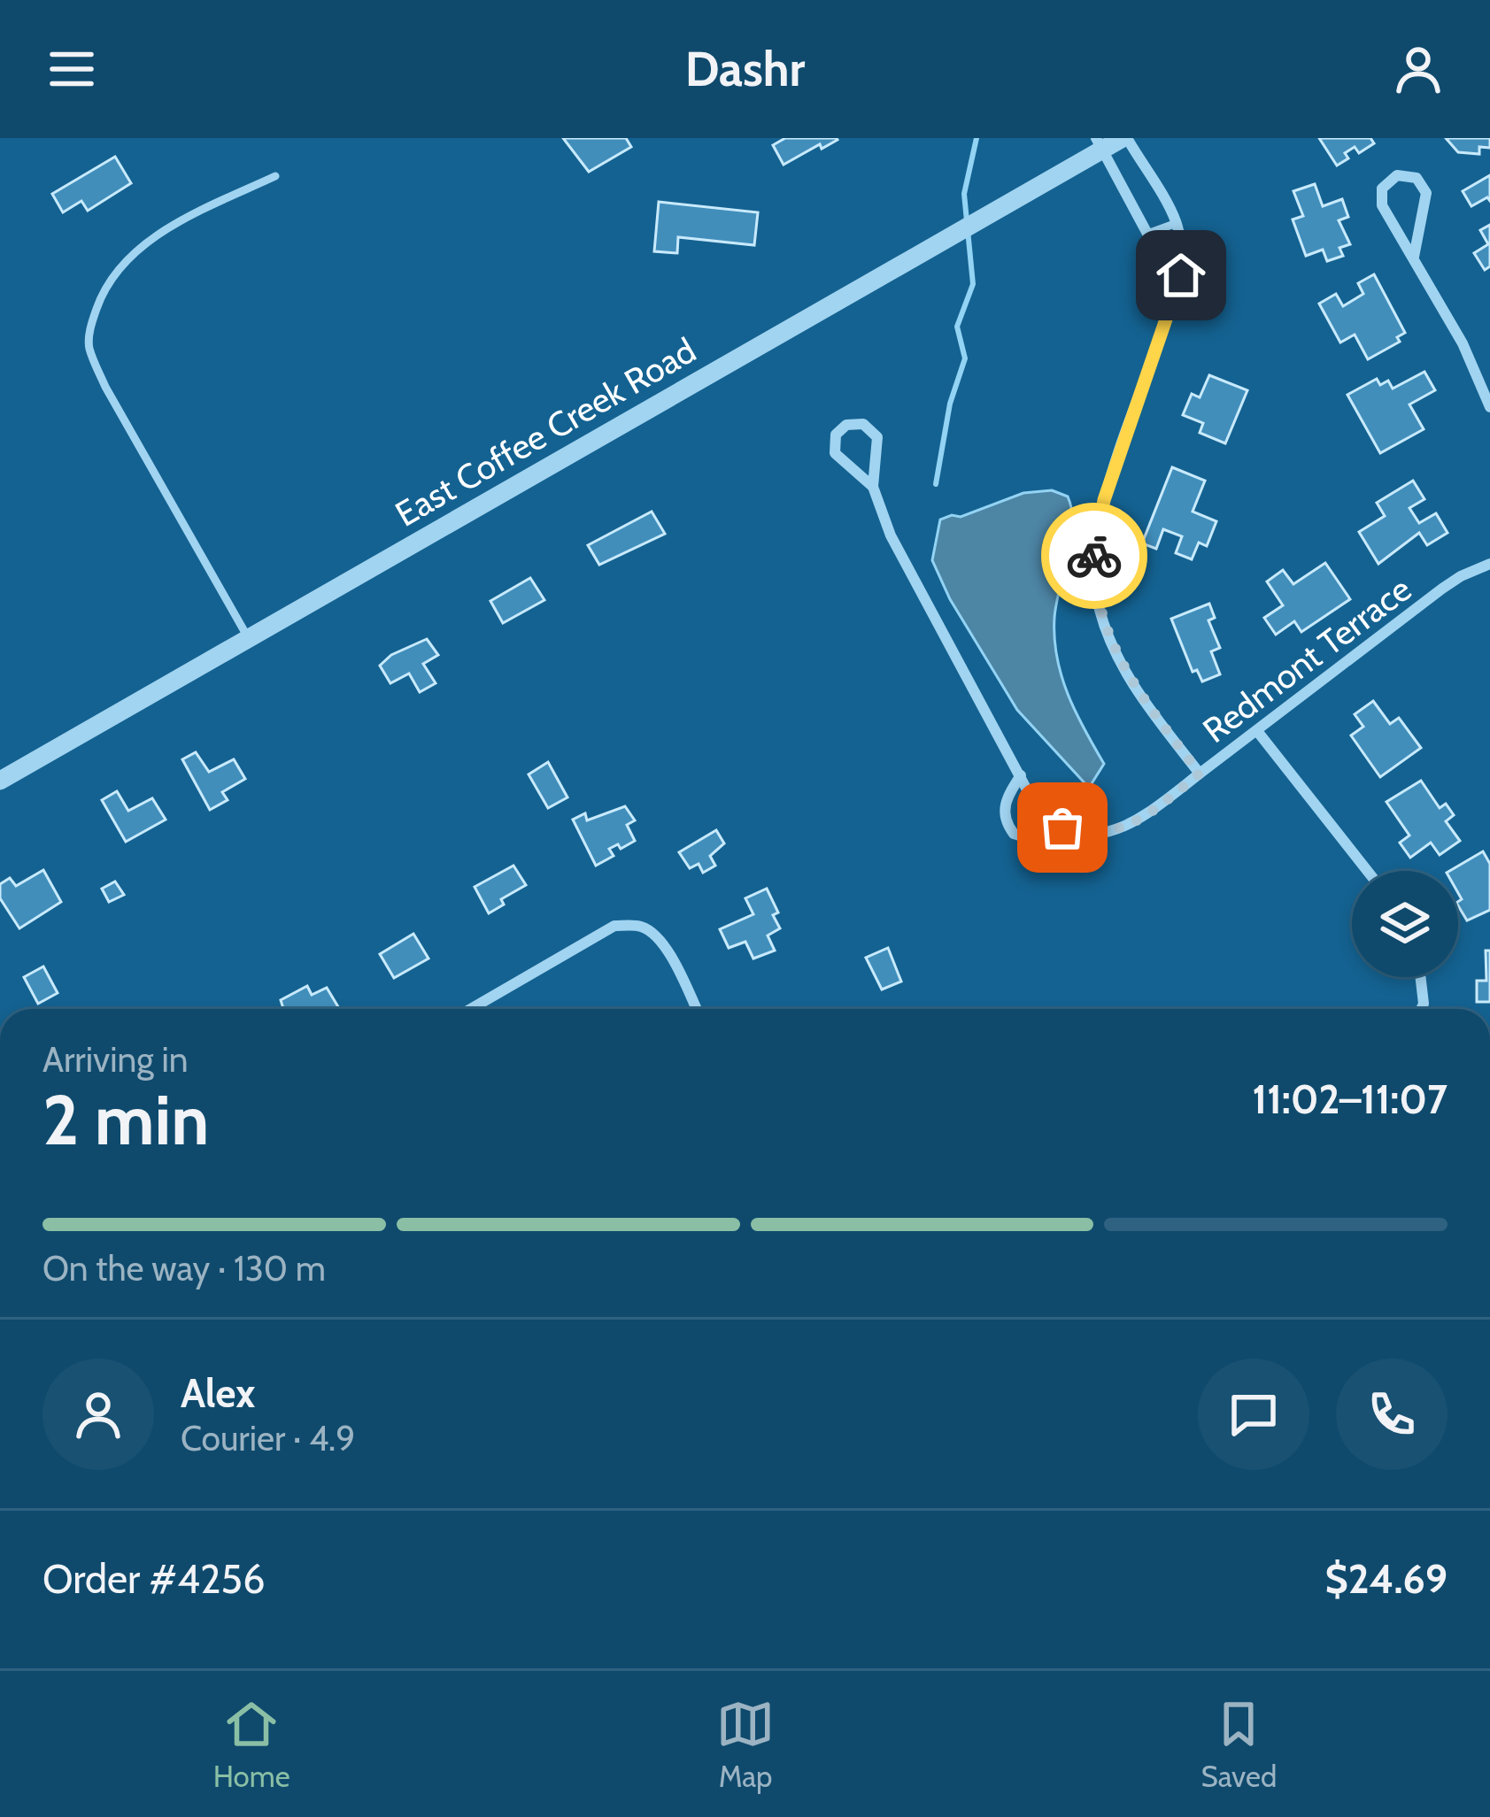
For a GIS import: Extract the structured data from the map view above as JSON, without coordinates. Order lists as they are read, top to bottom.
{
  "streets": {
    "street": ["East Coffee Creek Road", "Redmont Terrace"]
  },
  "crossings": [
    ["East Coffee Creek Road", "Redmont Terrace"]
  ],
  "page": {
    "header": "Dashr",
    "heading": ["2 min", "Arriving in", "11:02–11:07"],
    "panel": [
      "Alex",
      "Courier · 4.9",
      "Order #4256",
      "$24.69"
    ],
    "bar": "On the way · 130 m",
    "tabs": ["Home", "Map", "Saved"]
  }
}
